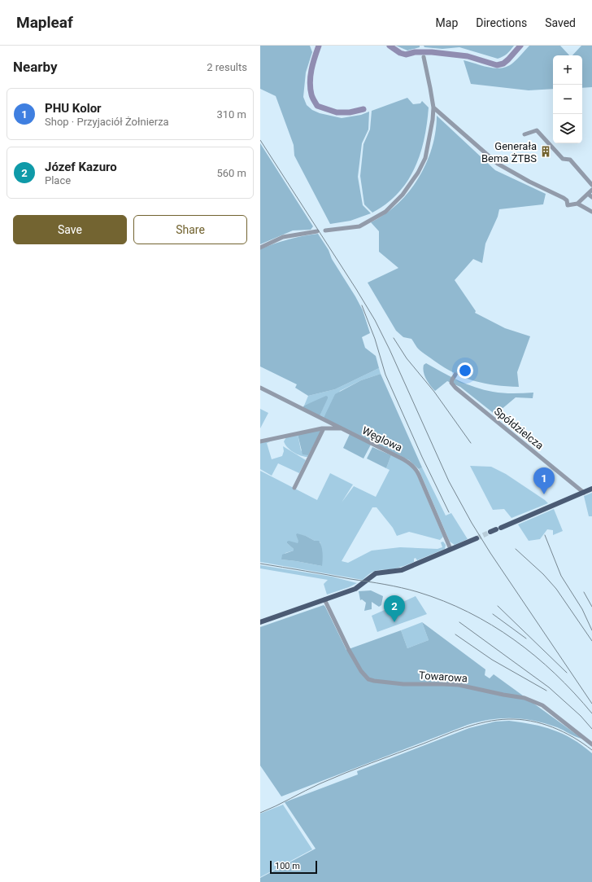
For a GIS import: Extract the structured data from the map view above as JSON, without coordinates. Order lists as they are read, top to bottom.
{
  "streets": {
    "street": ["Spółdzielcza", "Węglowa", "Towarowa"]
  },
  "places": {
    "building": ["Generała Bema ŻTBS"]
  },
  "scale_bar": "100 m",
  "page": {
    "header": "Mapleaf",
    "nav": ["Map", "Directions", "Saved"],
    "heading": ["Nearby", "2 results"],
    "map_buttons": ["+", "−"],
    "list": [
      {
        "mark": "1",
        "name": "PHU Kolor",
        "note": "Shop · Przyjaciół Żołnierza",
        "value": "310 m"
      },
      {
        "mark": "2",
        "name": "Józef Kazuro",
        "note": "Place",
        "value": "560 m"
      }
    ],
    "buttons": ["Save", "Share"],
    "pins": ["1", "2"],
    "scale": "100 m"
  }
}
